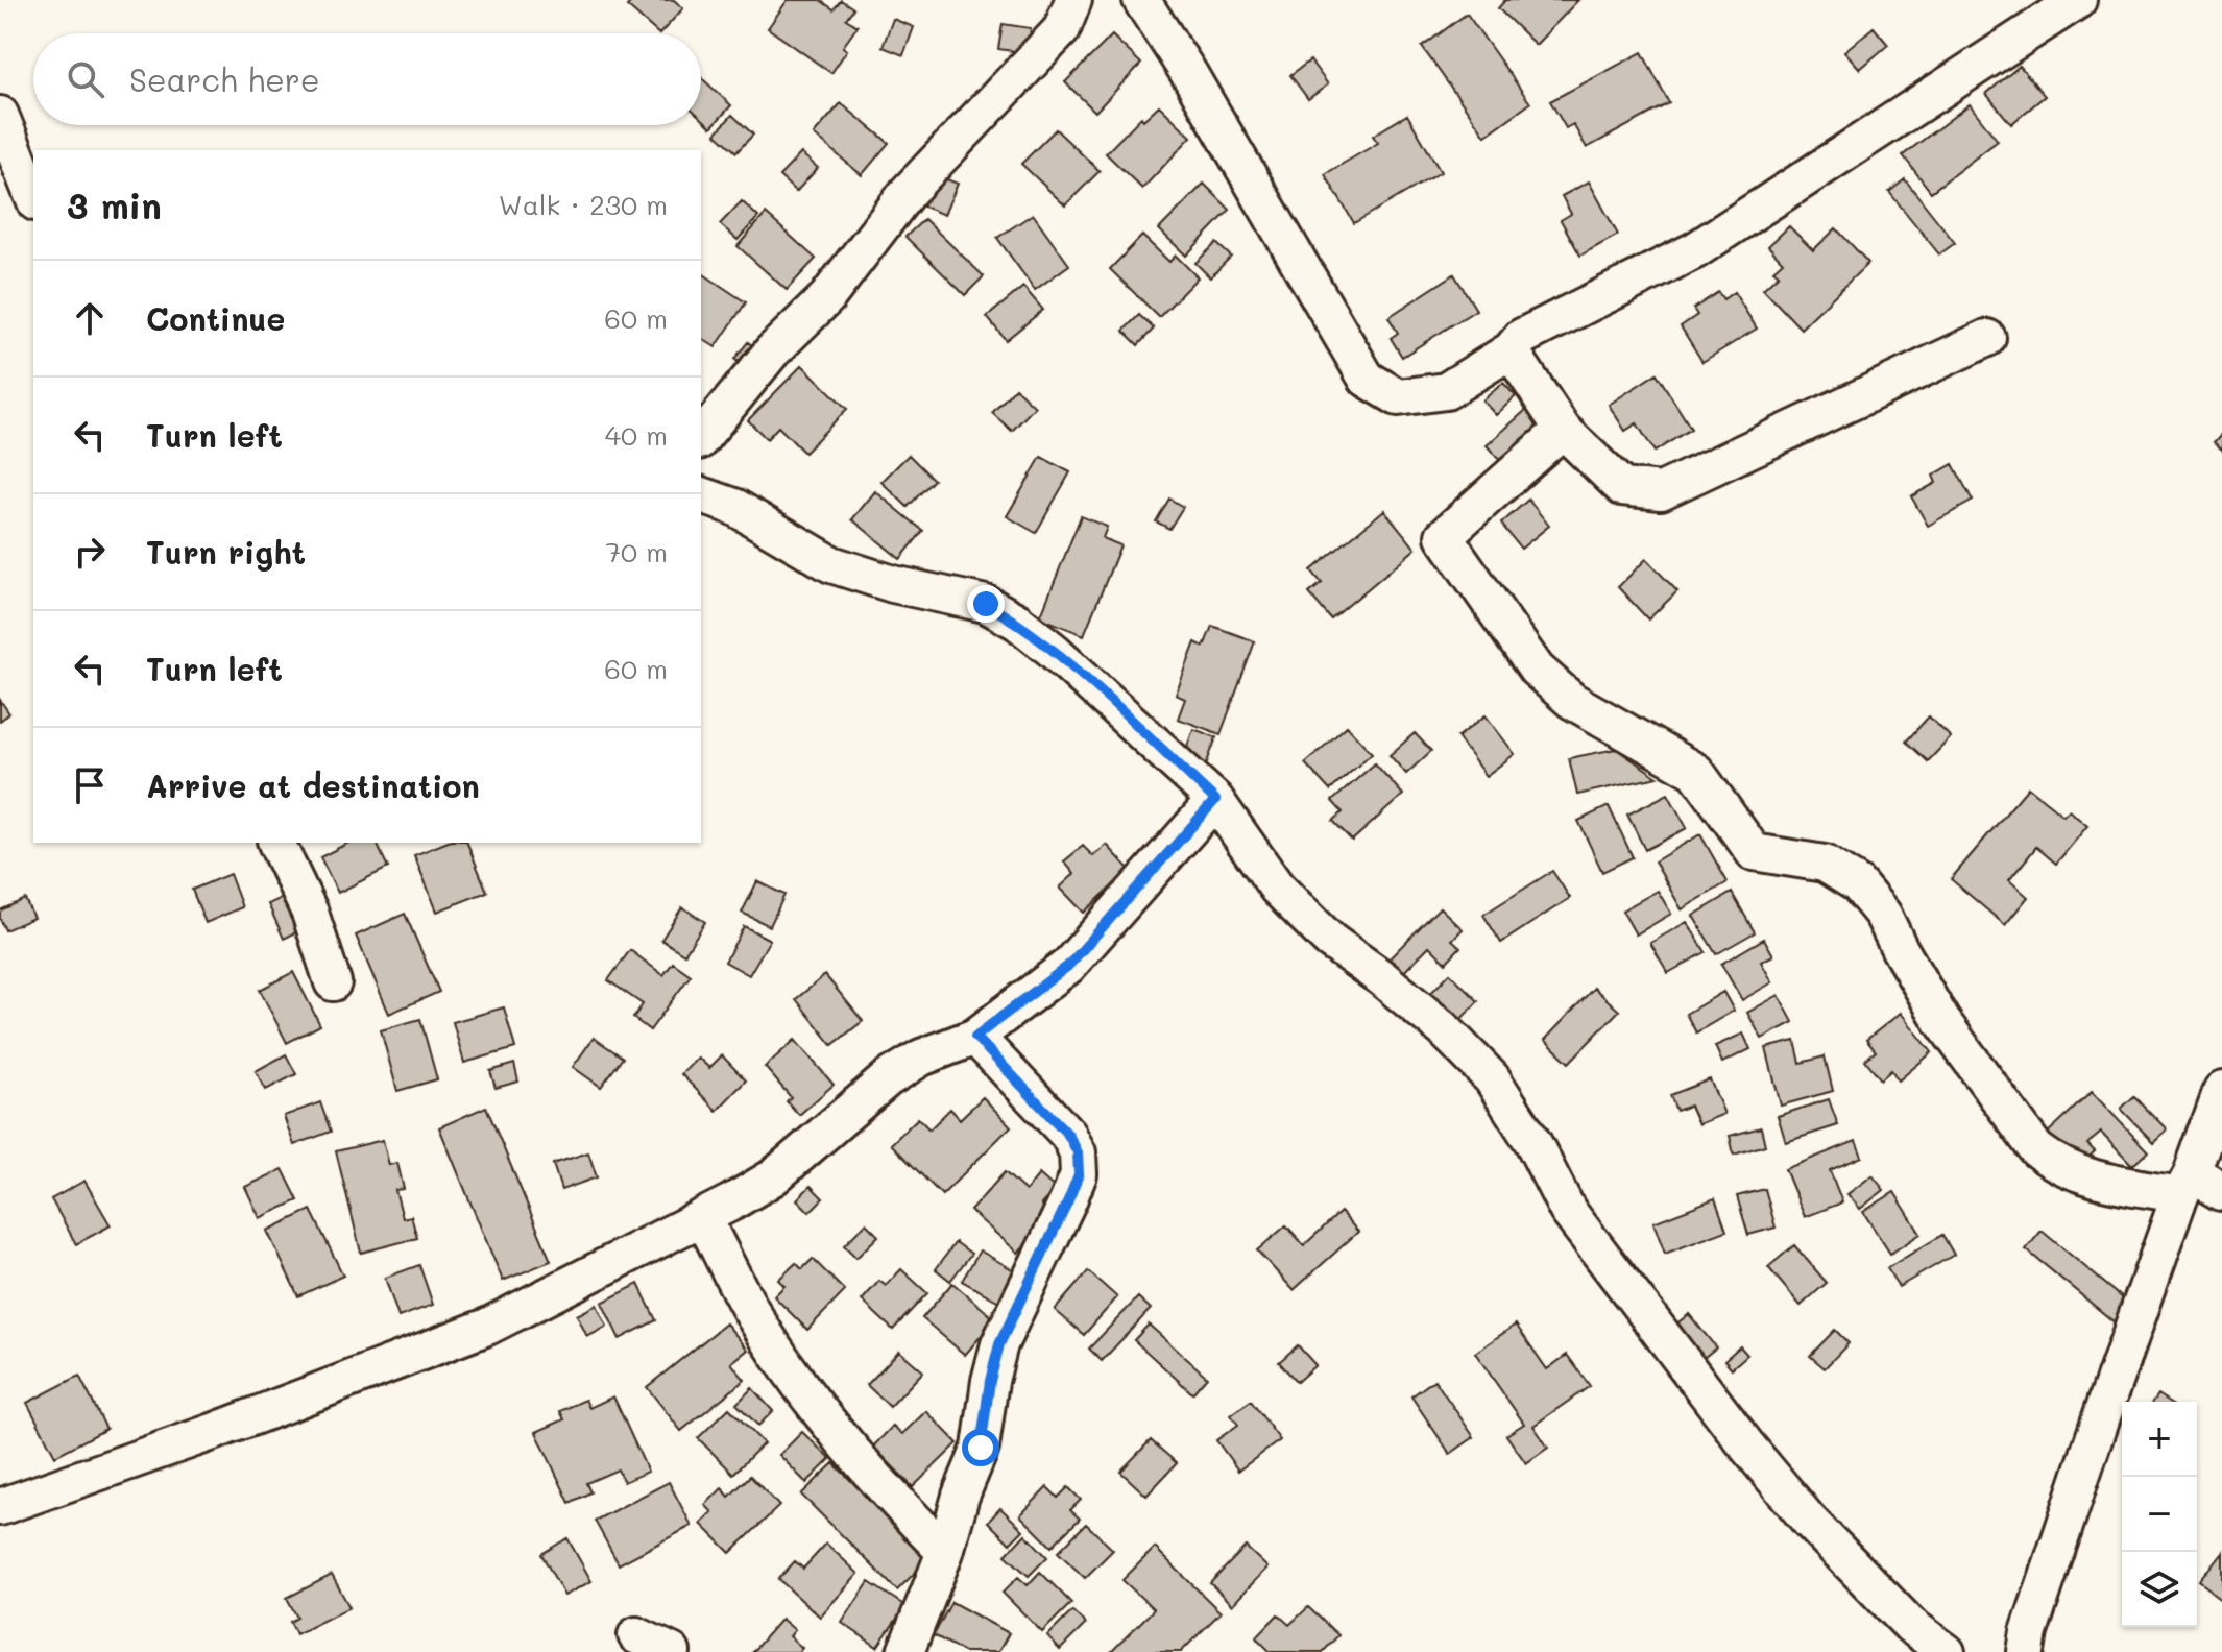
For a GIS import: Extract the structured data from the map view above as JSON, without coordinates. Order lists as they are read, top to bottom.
{
  "page": {
    "search": "Search here",
    "heading": ["3 min", "Walk · 230 m"],
    "list": [
      ["Continue", "60 m"],
      ["Turn left", "40 m"],
      ["Turn right", "70 m"],
      ["Turn left", "60 m"],
      "Arrive at destination"
    ],
    "map_buttons": ["+", "−"]
  }
}
